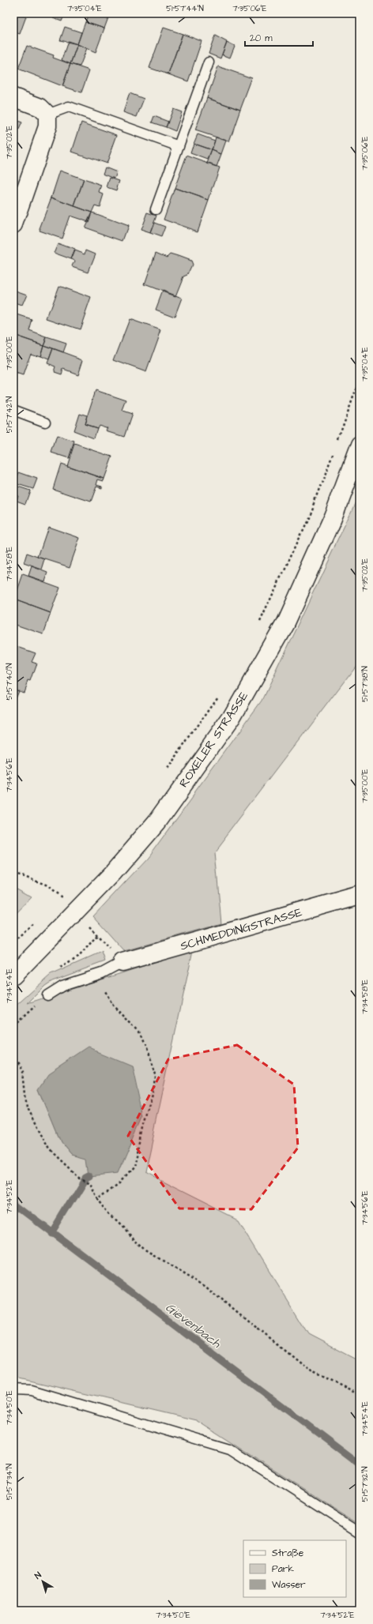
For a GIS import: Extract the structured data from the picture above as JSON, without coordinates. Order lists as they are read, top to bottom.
{
  "streets": {
    "main road": ["ROXELER STRASSE", "SCHMEDDINGSTRASSE"]
  },
  "water": ["Gievenbach"],
  "legend": ["Straße", "Park", "Wasser"],
  "scale_bar": "20 m",
  "north": "top left",
  "coordinates": [
    "7°35'04\"E",
    "51°57'44\"N",
    "7°35'06\"E",
    "7°35'02\"E",
    "7°35'00\"E",
    "51°57'42\"N",
    "7°34'58\"E",
    "51°57'40\"N",
    "51°57'38\"N",
    "7°34'56\"E",
    "7°34'54\"E",
    "7°34'52\"E",
    "7°34'50\"E",
    "51°57'34\"N",
    "51°57'32\"N"
  ]
}
